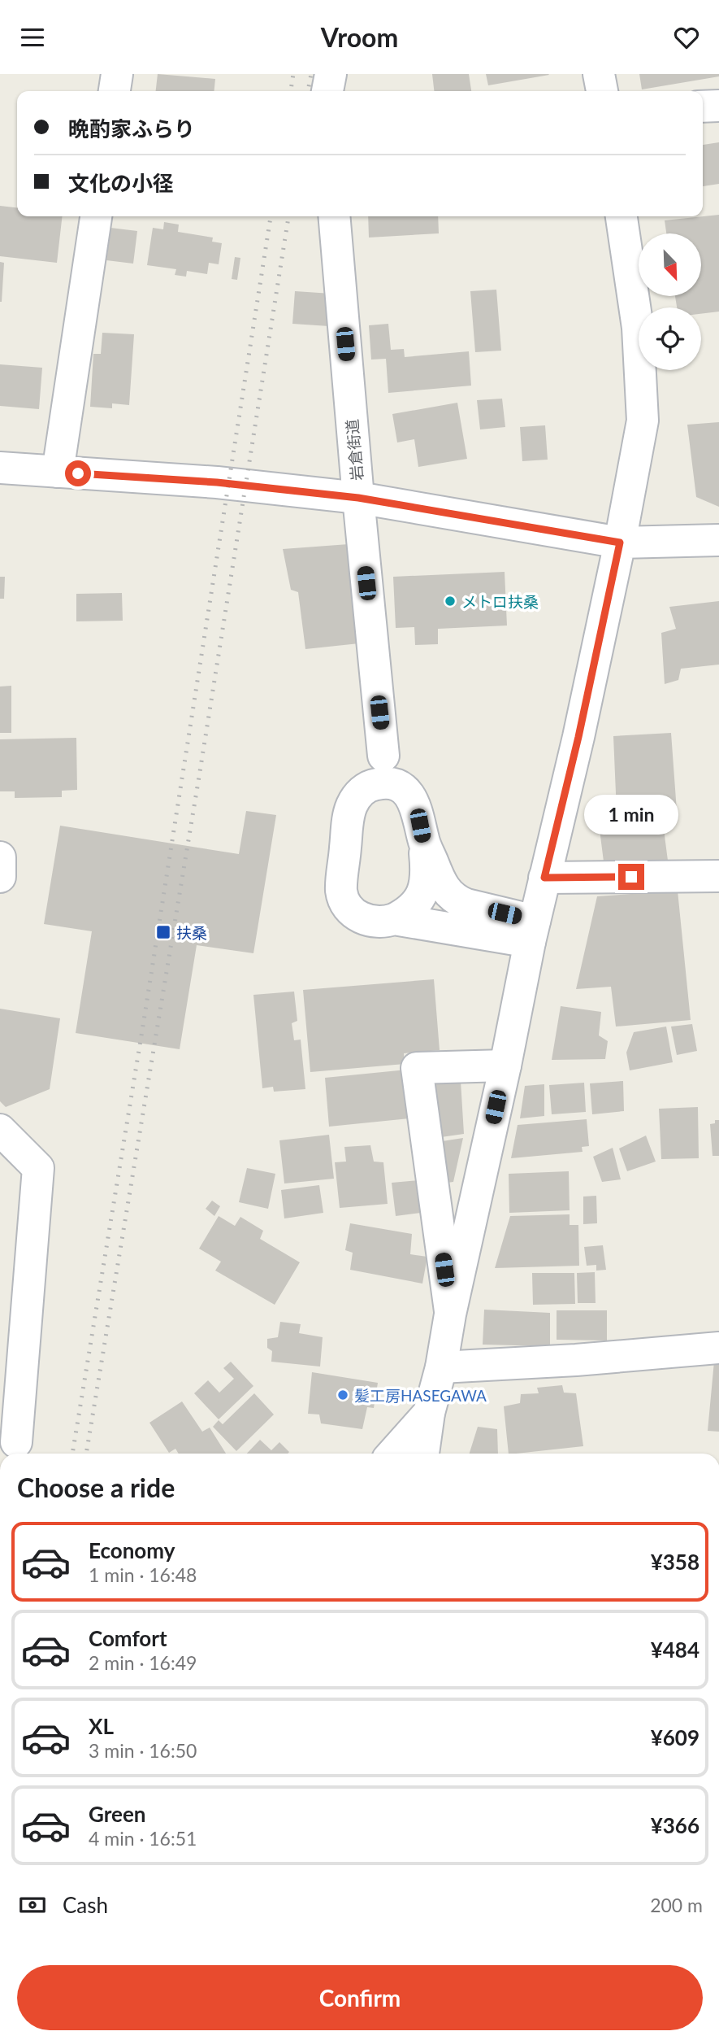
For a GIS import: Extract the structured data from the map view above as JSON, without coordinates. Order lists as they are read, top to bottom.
{
  "streets": {
    "street": ["岩倉街道"]
  },
  "places": {
    "other": ["メトロ扶桑", "髪工房HASEGAWA"],
    "transit": ["扶桑"]
  },
  "north": "bottom right",
  "page": {
    "header": "Vroom",
    "banner": ["晩酌家ふらり", "文化の小径"],
    "bubble": "1 min",
    "heading": "Choose a ride",
    "list": [
      {
        "name": "Economy",
        "note": "1 min · 16:48",
        "value": "¥358"
      },
      {
        "name": "Comfort",
        "note": "2 min · 16:49",
        "value": "¥484"
      },
      {
        "name": "XL",
        "note": "3 min · 16:50",
        "value": "¥609"
      },
      {
        "name": "Green",
        "note": "4 min · 16:51",
        "value": "¥366"
      }
    ],
    "pay": ["Cash", "200 m"],
    "buttons": "Confirm"
  }
}
